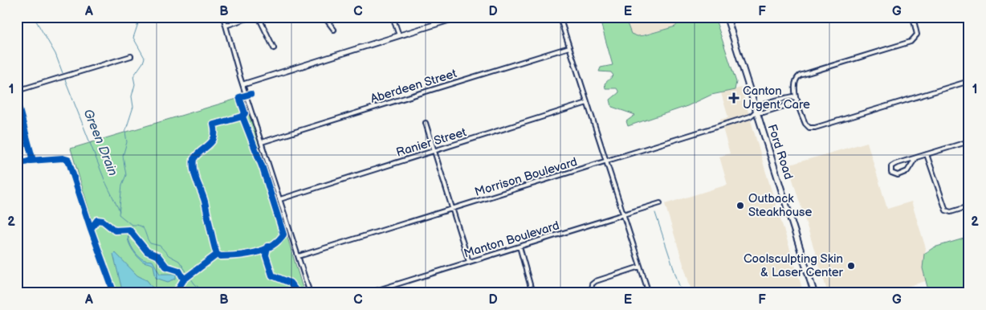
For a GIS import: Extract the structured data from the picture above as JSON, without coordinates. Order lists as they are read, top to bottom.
{
  "streets": {
    "main road": ["Ford Road"],
    "street": [
      "Aberdeen Street",
      "Ranier Street",
      "Morrison Boulevard",
      "Manton Boulevard"
    ]
  },
  "crossings": [
    ["Ford Road", "Morrison Boulevard"]
  ],
  "water": ["Green Drain"],
  "places": {
    "health": ["Canton Urgent Care"],
    "other": ["Outback Steakhouse", "Coolsculpting Skin & Laser Center"]
  },
  "grid": {
    "columns": [
      "A",
      "B",
      "C",
      "D",
      "E",
      "F",
      "G"
    ],
    "rows": ["1", "2"]
  }
}
